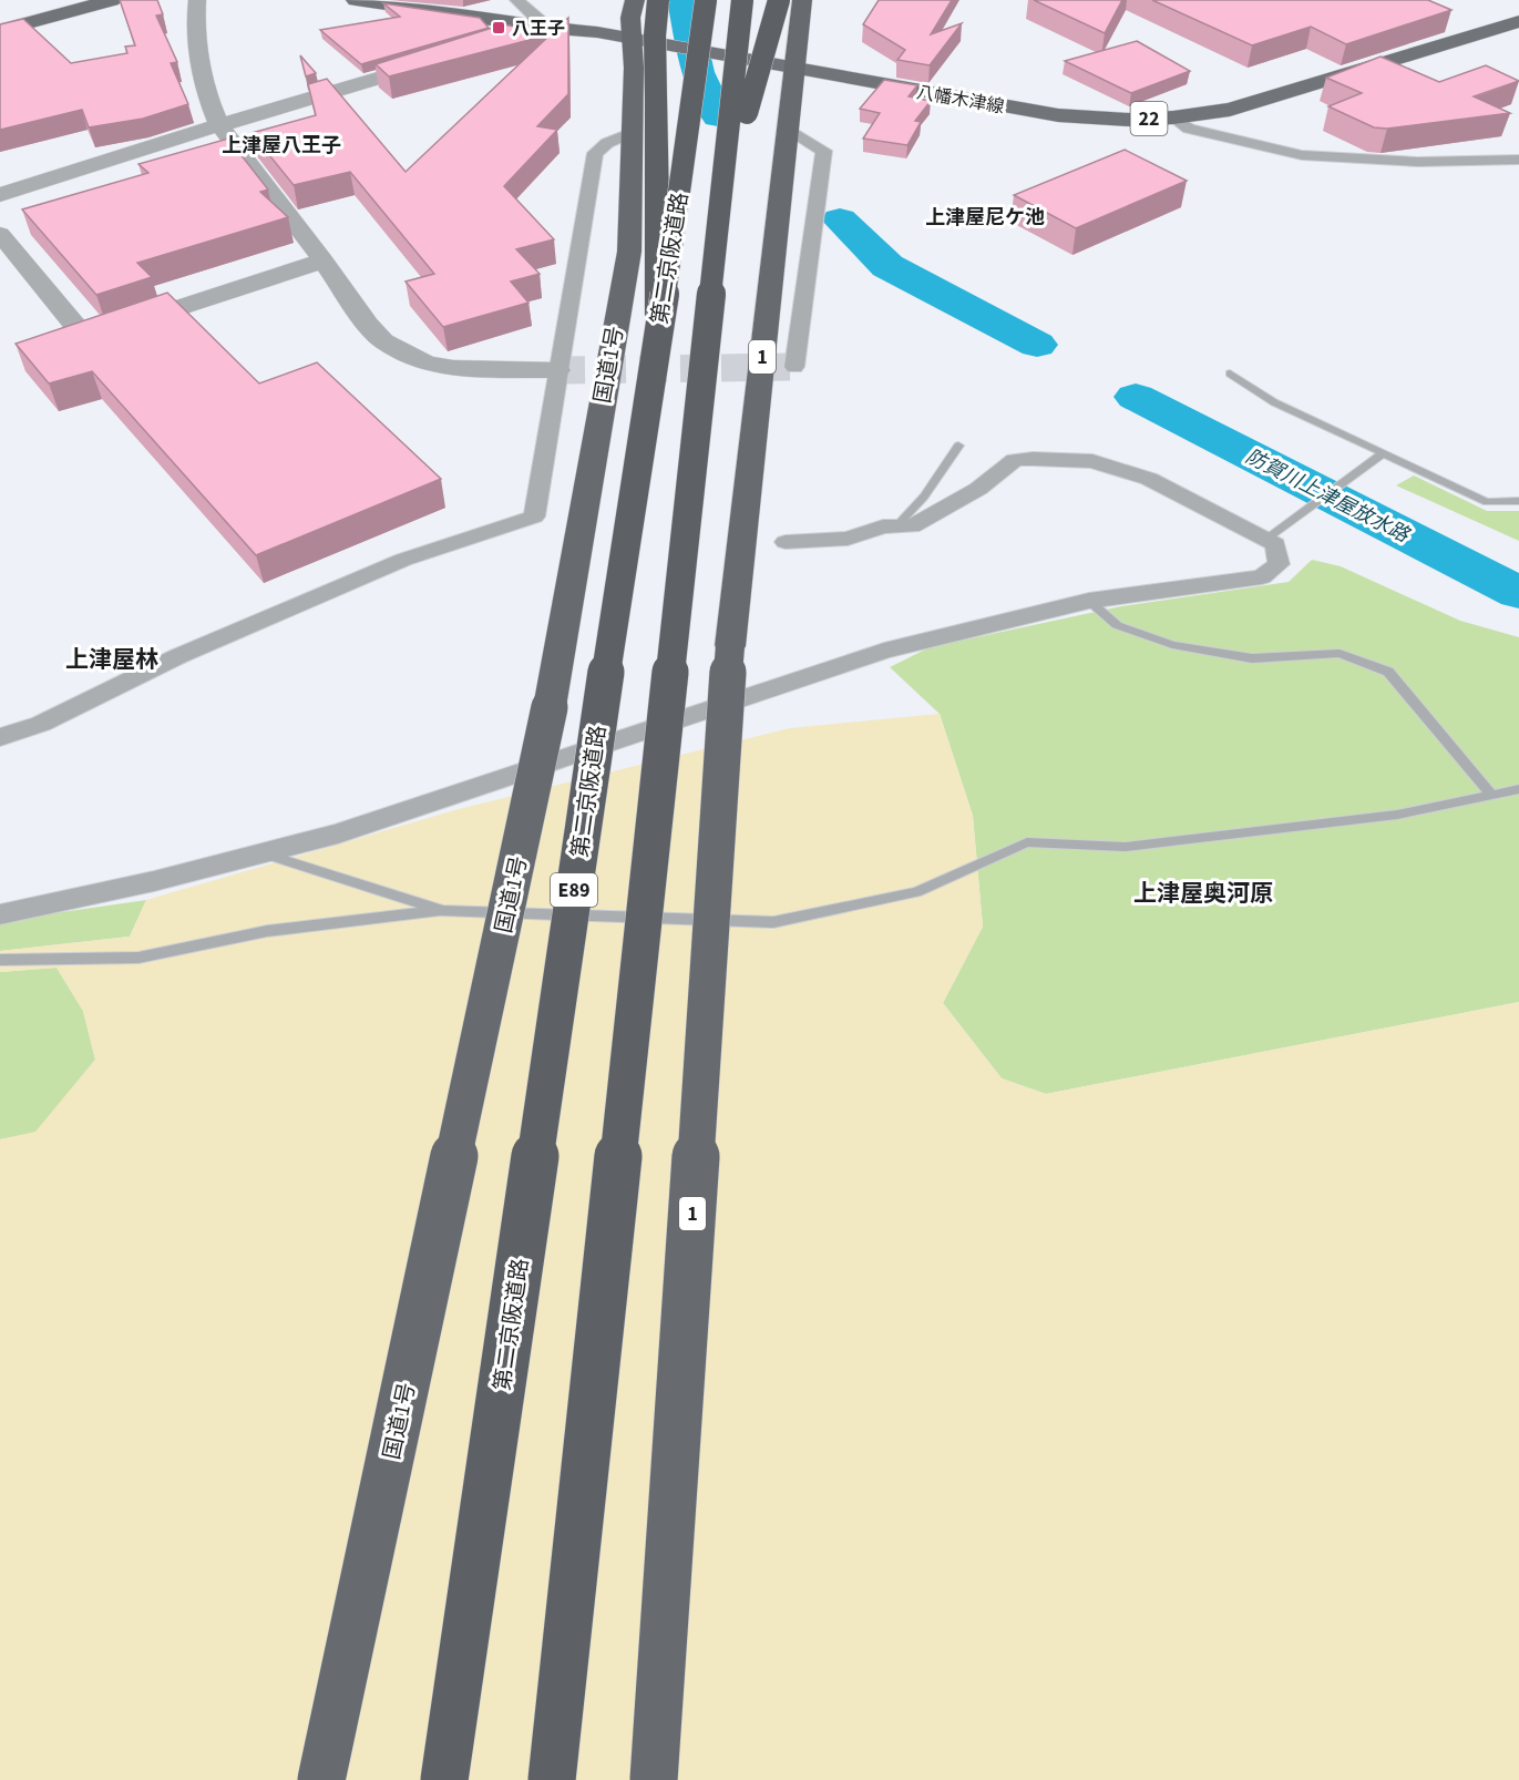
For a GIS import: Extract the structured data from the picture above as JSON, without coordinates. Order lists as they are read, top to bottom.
{
  "streets": {
    "highway": [
      "第二京阪道路",
      "1",
      "国道1号",
      "E89"
    ],
    "main road": ["八幡木津線", "22"]
  },
  "crossings": [
    ["八幡木津線", "1"],
    ["八幡木津線", "国道1号"]
  ],
  "districts": [
    "上津屋八王子",
    "上津屋尼ケ池",
    "上津屋林",
    "上津屋奥河原"
  ],
  "water": ["防賀川上津屋放水路"],
  "places": {
    "transit": ["八王子"]
  }
}
